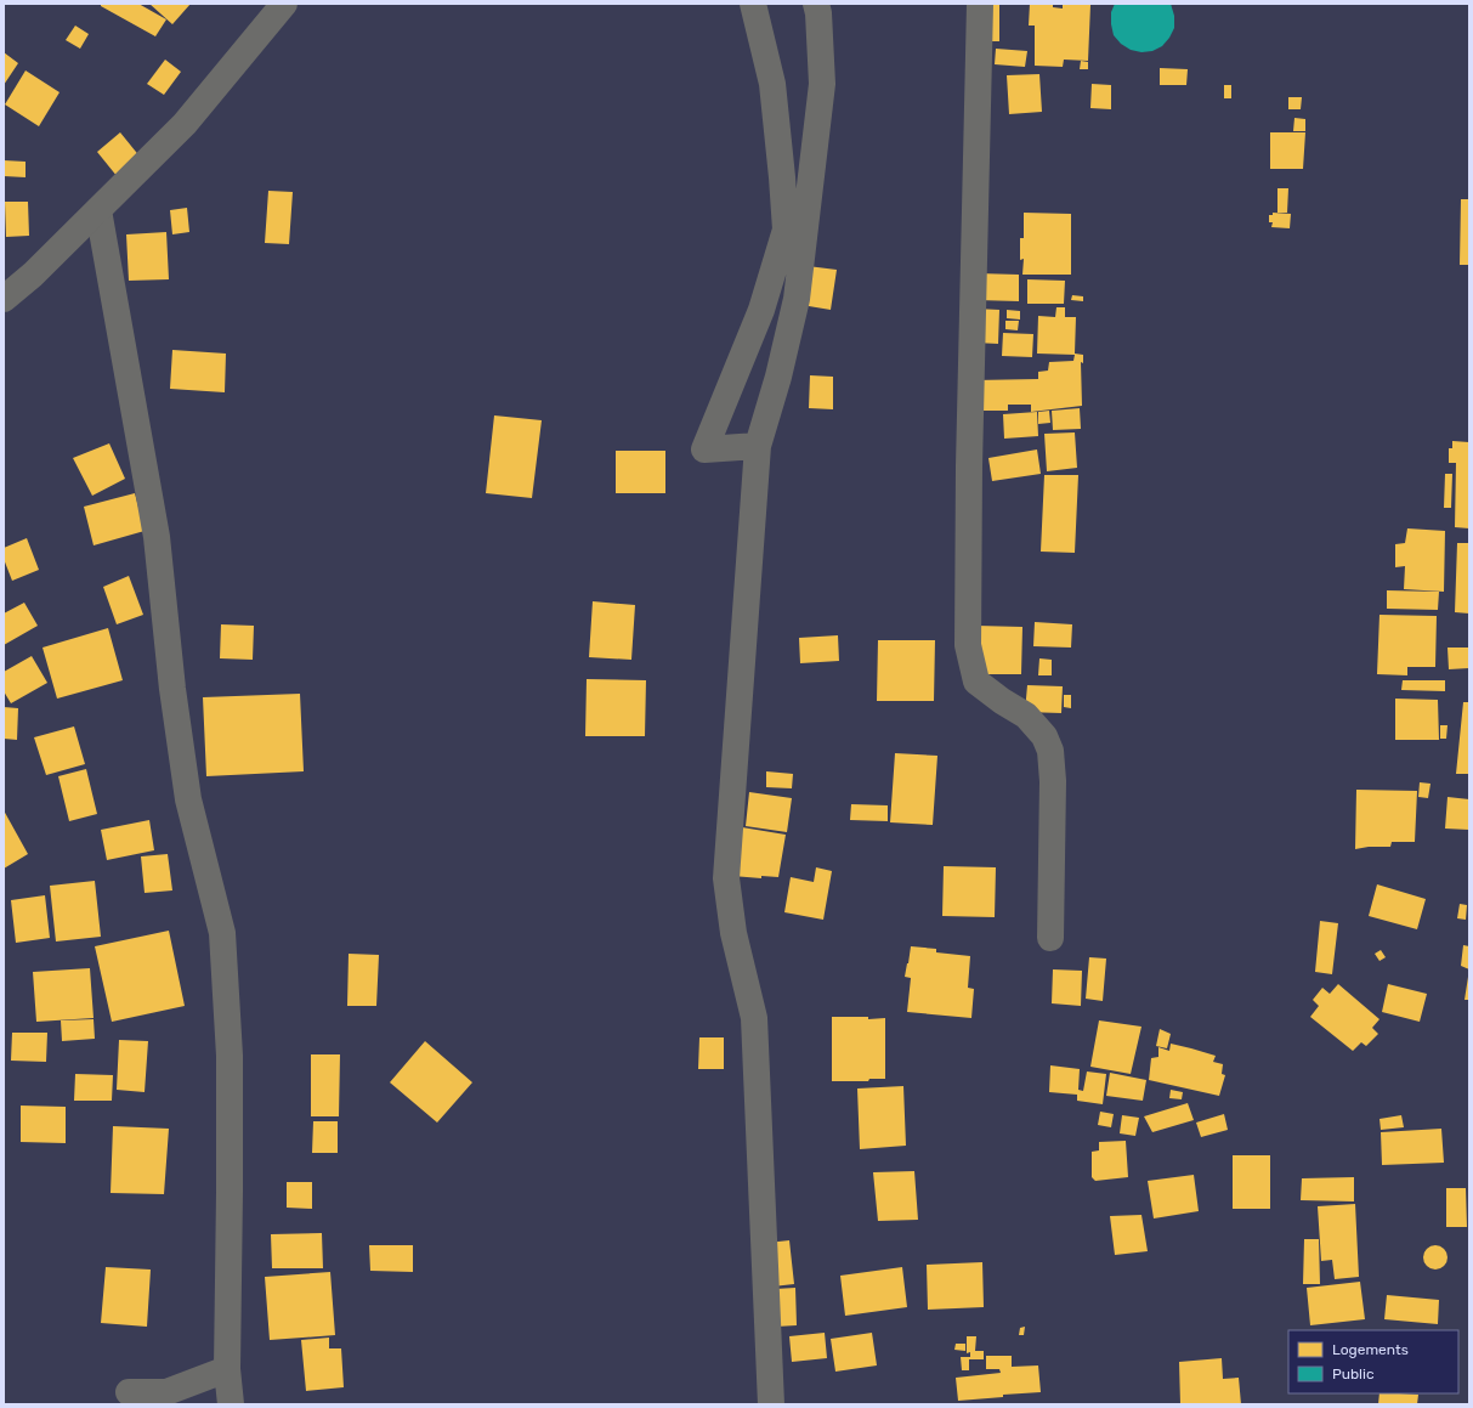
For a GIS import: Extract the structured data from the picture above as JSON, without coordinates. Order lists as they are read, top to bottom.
{
  "legend": ["Logements", "Public"]
}
